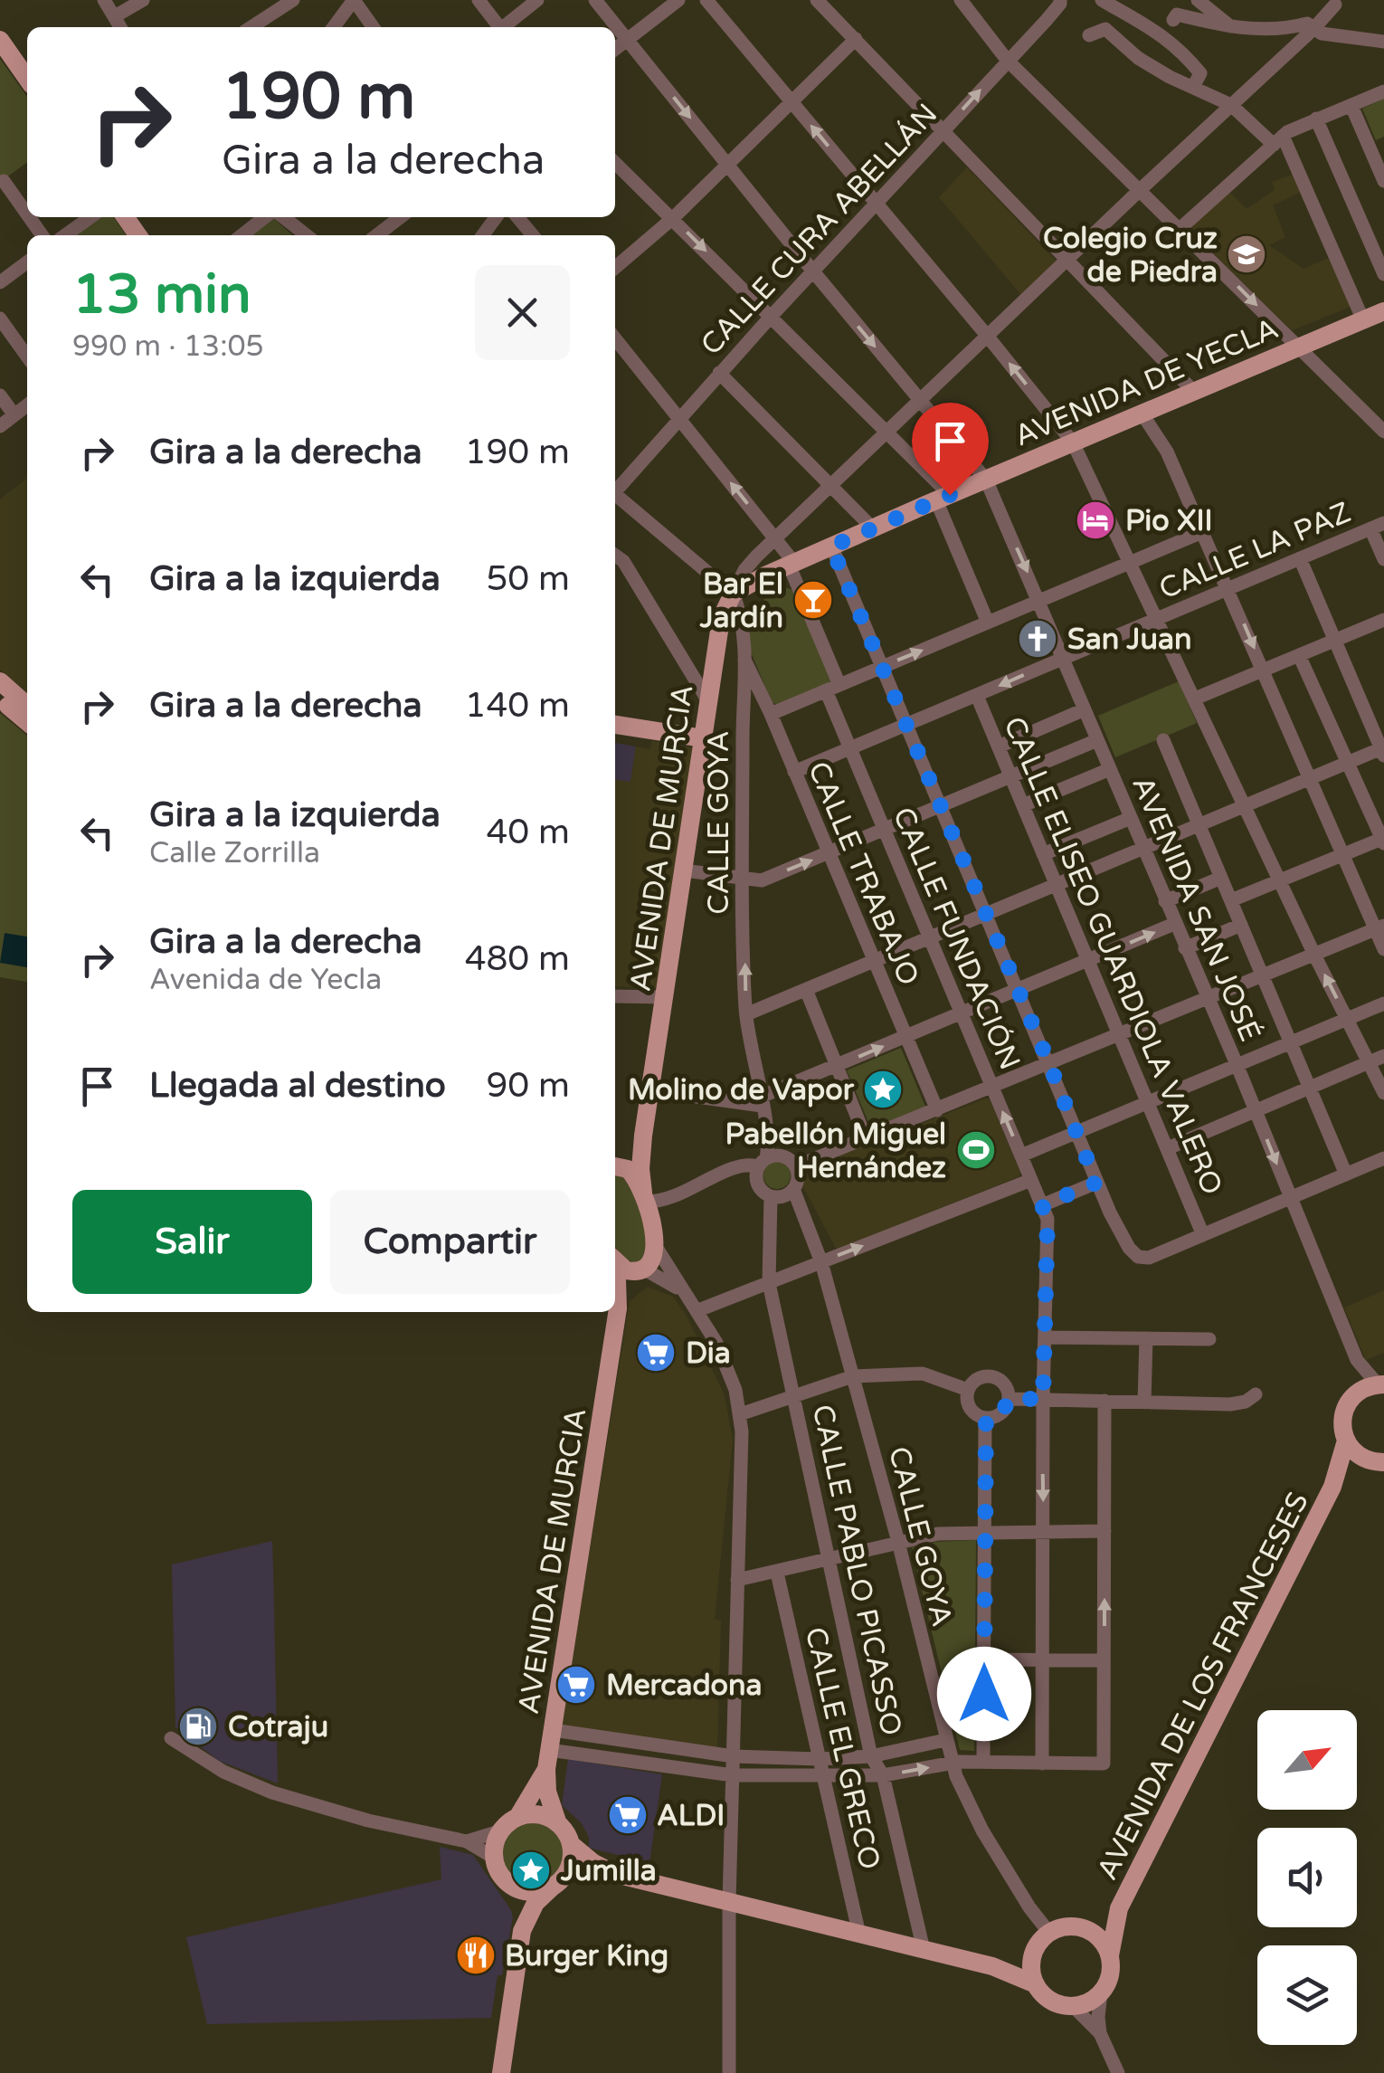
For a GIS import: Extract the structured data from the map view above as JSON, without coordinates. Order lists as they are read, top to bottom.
{
  "streets": {
    "main road": ["AVENIDA DE YECLA", "AVENIDA DE MURCIA", "AVENIDA DE LOS FRANCESES"],
    "street": [
      "CALLE CURA ABELLÁN",
      "CALLE LA PAZ",
      "CALLE GOYA",
      "CALLE TRABAJO",
      "AVENIDA SAN JOSÉ",
      "CALLE FUNDACIÓN",
      "CALLE ELISEO GUARDIOLA VALERO",
      "CALLE PABLO PICASSO",
      "CALLE EL GRECO"
    ]
  },
  "crossings": [
    ["CALLE CURA ABELLÁN", "AVENIDA SAN JOSÉ"],
    ["CALLE CURA ABELLÁN", "CALLE FUNDACIÓN"],
    ["AVENIDA DE YECLA", "CALLE GOYA"],
    ["AVENIDA DE YECLA", "AVENIDA DE MURCIA"],
    ["AVENIDA DE YECLA", "AVENIDA SAN JOSÉ"],
    ["AVENIDA DE YECLA", "CALLE FUNDACIÓN"],
    ["CALLE LA PAZ", "CALLE TRABAJO"],
    ["CALLE LA PAZ", "AVENIDA SAN JOSÉ"],
    ["CALLE LA PAZ", "CALLE FUNDACIÓN"],
    ["CALLE LA PAZ", "CALLE ELISEO GUARDIOLA VALERO"],
    ["CALLE GOYA", "AVENIDA DE MURCIA"],
    ["CALLE GOYA", "CALLE TRABAJO"],
    ["CALLE GOYA", "CALLE PABLO PICASSO"],
    ["CALLE GOYA", "AVENIDA DE LOS FRANCESES"],
    ["AVENIDA SAN JOSÉ", "AVENIDA DE LOS FRANCESES"]
  ],
  "places": {
    "school or university": ["Colegio Cruz de Piedra"],
    "hotel": ["Pio XII"],
    "bar": ["Bar El Jardín"],
    "church": ["San Juan"],
    "place": ["Molino de Vapor", "Jumilla"],
    "sports": ["Pabellón Miguel Hernández"],
    "supermarket": ["Dia", "Mercadona", "ALDI"],
    "fuel station": ["Cotraju"],
    "restaurant": ["Burger King"]
  },
  "north": "top right",
  "page": {
    "turn": ["190 m", "Gira a la derecha"],
    "heading": ["13 min", "990 m · 13:05"],
    "list": [
      {
        "name": "Gira a la derecha",
        "value": "190 m"
      },
      {
        "name": "Gira a la izquierda",
        "value": "50 m"
      },
      {
        "name": "Gira a la derecha",
        "value": "140 m"
      },
      {
        "name": "Gira a la izquierda",
        "note": "Calle Zorrilla",
        "value": "40 m"
      },
      {
        "name": "Gira a la derecha",
        "note": "Avenida de Yecla",
        "value": "480 m"
      },
      {
        "name": "Llegada al destino",
        "value": "90 m"
      }
    ],
    "buttons": ["Salir", "Compartir"]
  }
}
